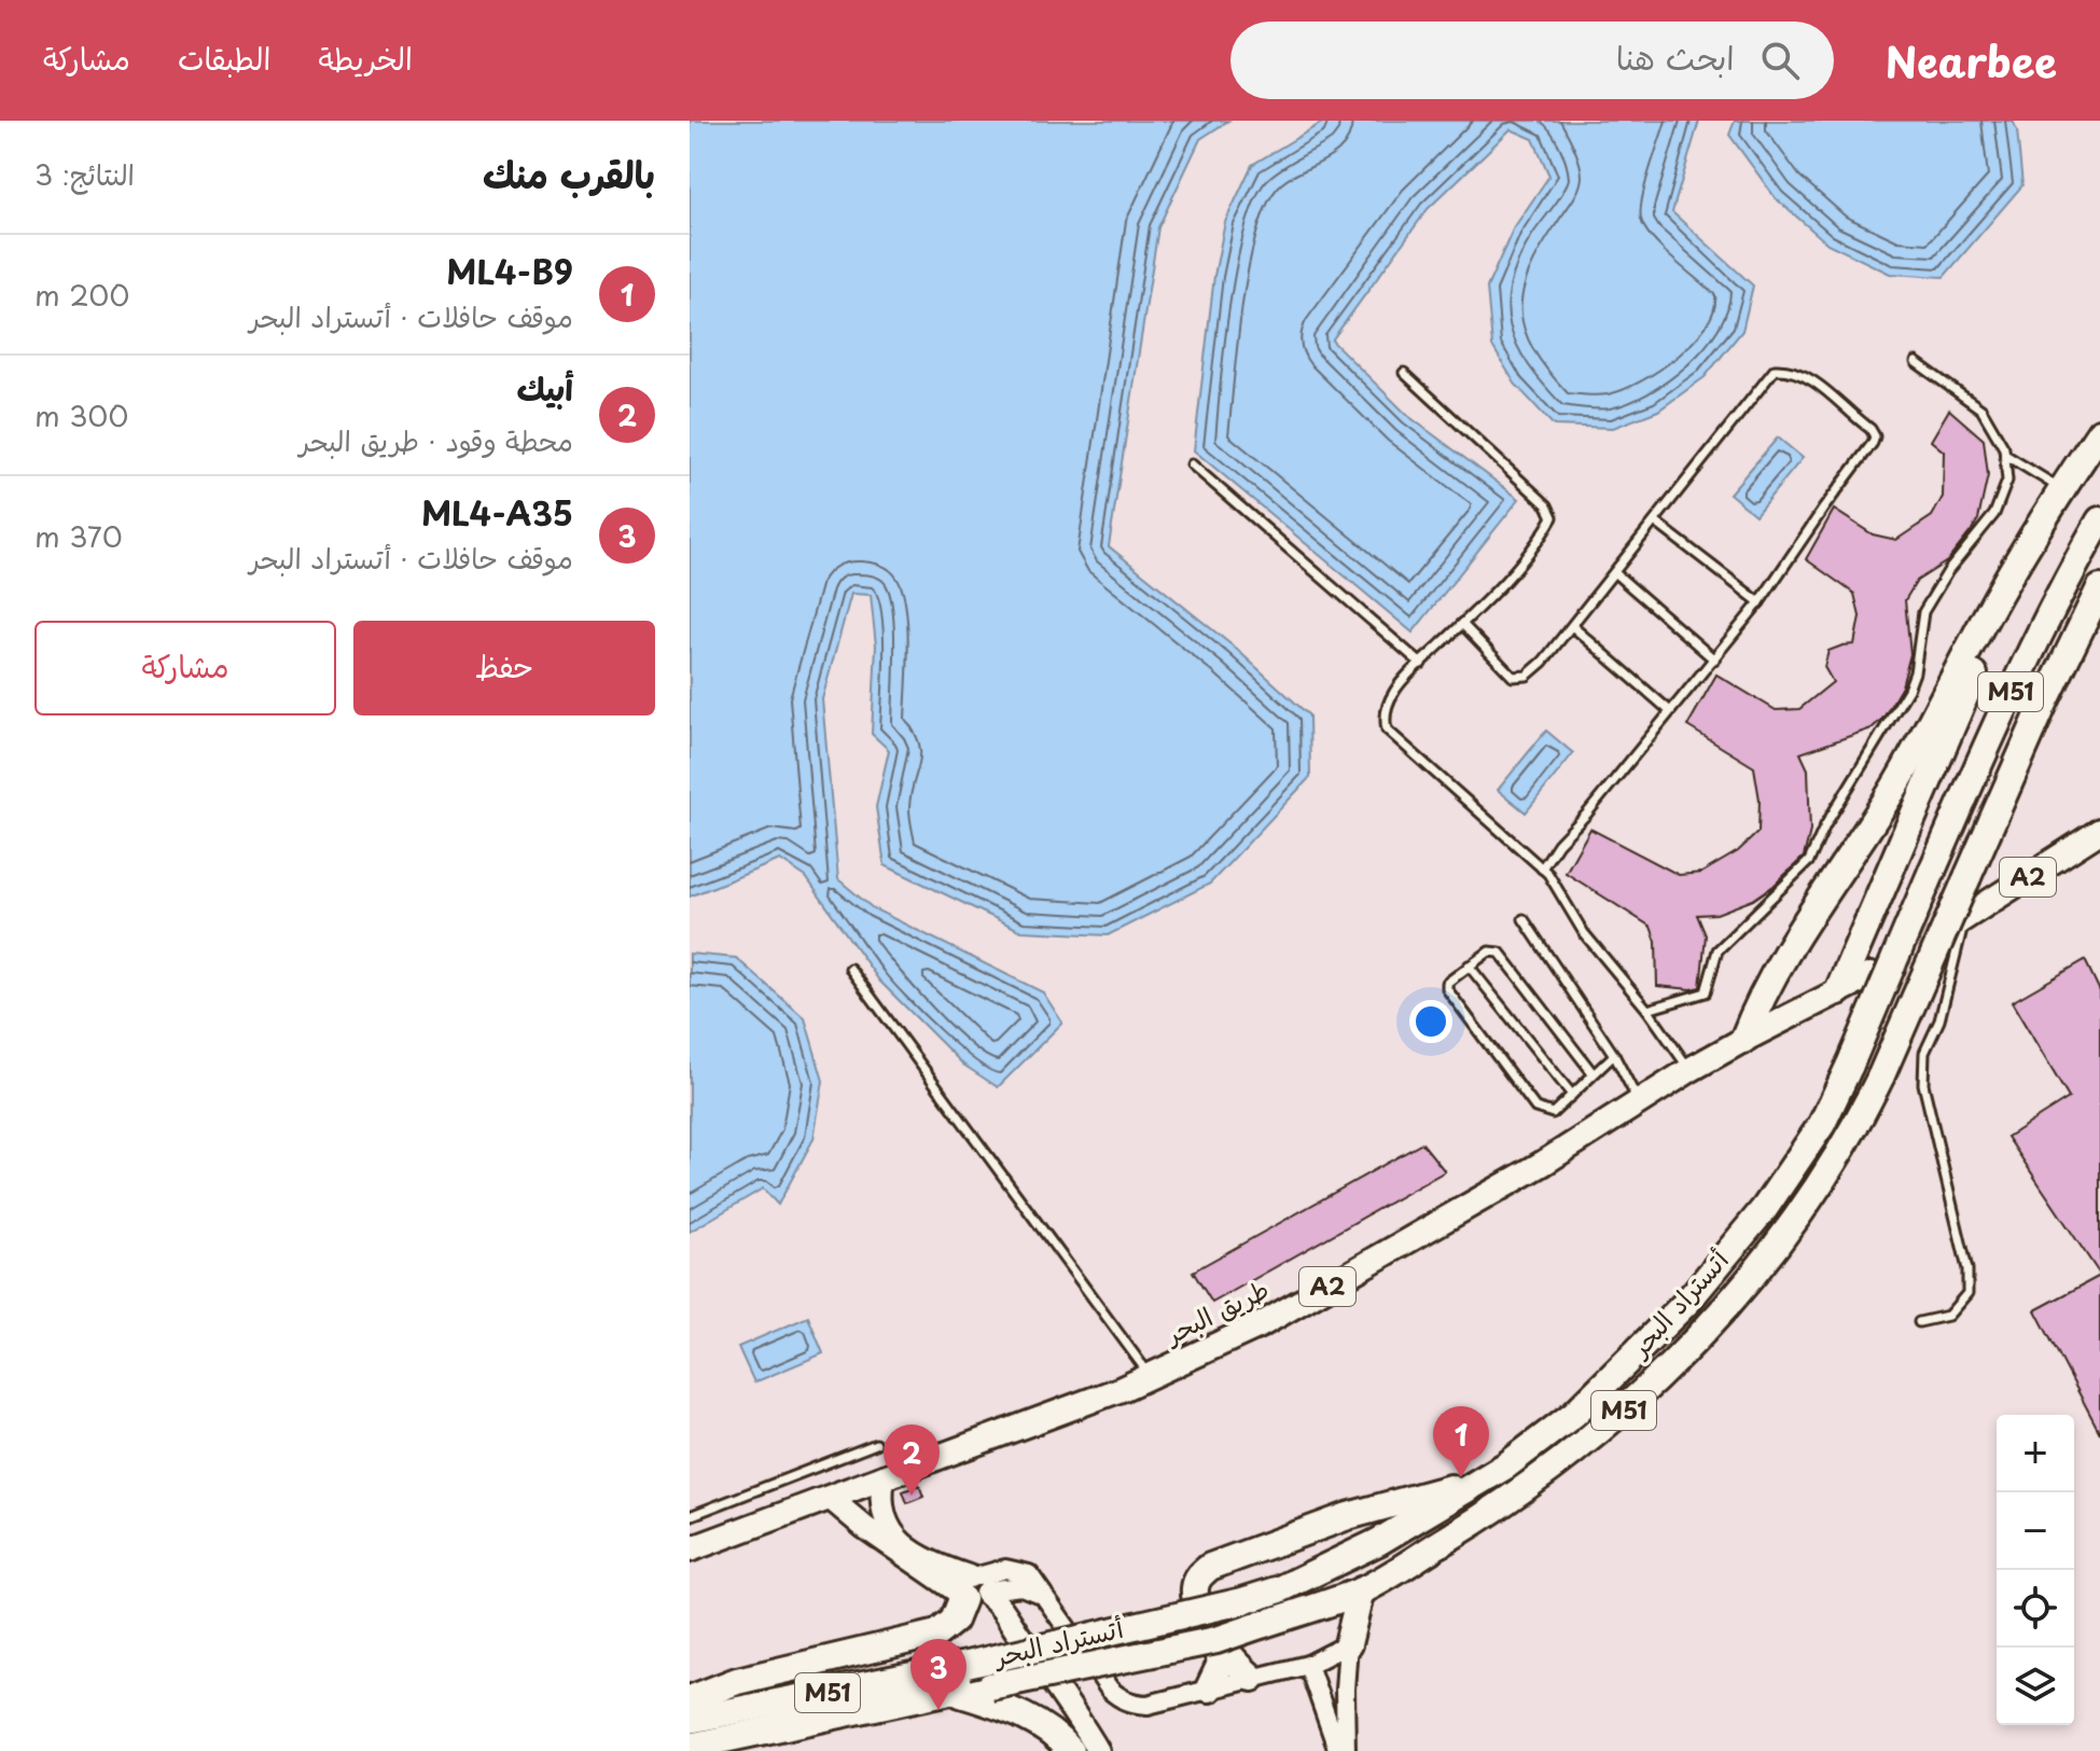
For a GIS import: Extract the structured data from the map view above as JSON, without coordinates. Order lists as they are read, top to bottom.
{
  "streets": {
    "highway": ["M51", "أتستراد البحر"],
    "main road": ["A2", "طريق البحر"]
  },
  "page": {
    "header": "Nearbee",
    "search": "ابحث هنا",
    "nav": ["الخريطة", "الطبقات", "مشاركة"],
    "heading": ["بالقرب منك", "النتائج: 3"],
    "list": [
      {
        "mark": "1",
        "name": "ML4-B9",
        "note": "موقف حافلات · أتستراد البحر",
        "value": "200 m"
      },
      {
        "mark": "2",
        "name": "أبيك",
        "note": "محطة وقود · طريق البحر",
        "value": "300 m"
      },
      {
        "mark": "3",
        "name": "ML4-A35",
        "note": "موقف حافلات · أتستراد البحر",
        "value": "370 m"
      }
    ],
    "buttons": ["حفظ", "مشاركة"],
    "pins": ["1", "2", "3"],
    "map_buttons": ["+", "−"]
  }
}
